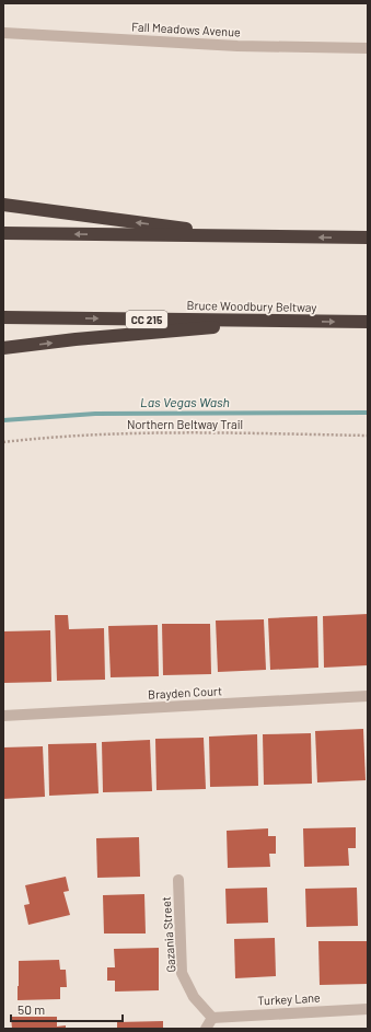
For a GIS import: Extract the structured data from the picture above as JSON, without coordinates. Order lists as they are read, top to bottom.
{
  "streets": {
    "highway": ["Bruce Woodbury Beltway", "CC 215"],
    "street": [
      "Fall Meadows Avenue",
      "Brayden Court",
      "Gazania Street",
      "Turkey Lane"
    ],
    "path": ["Northern Beltway Trail"]
  },
  "crossings": [
    ["Gazania Street", "Turkey Lane"]
  ],
  "water": ["Las Vegas Wash"],
  "scale_bar": "50 m"
}
